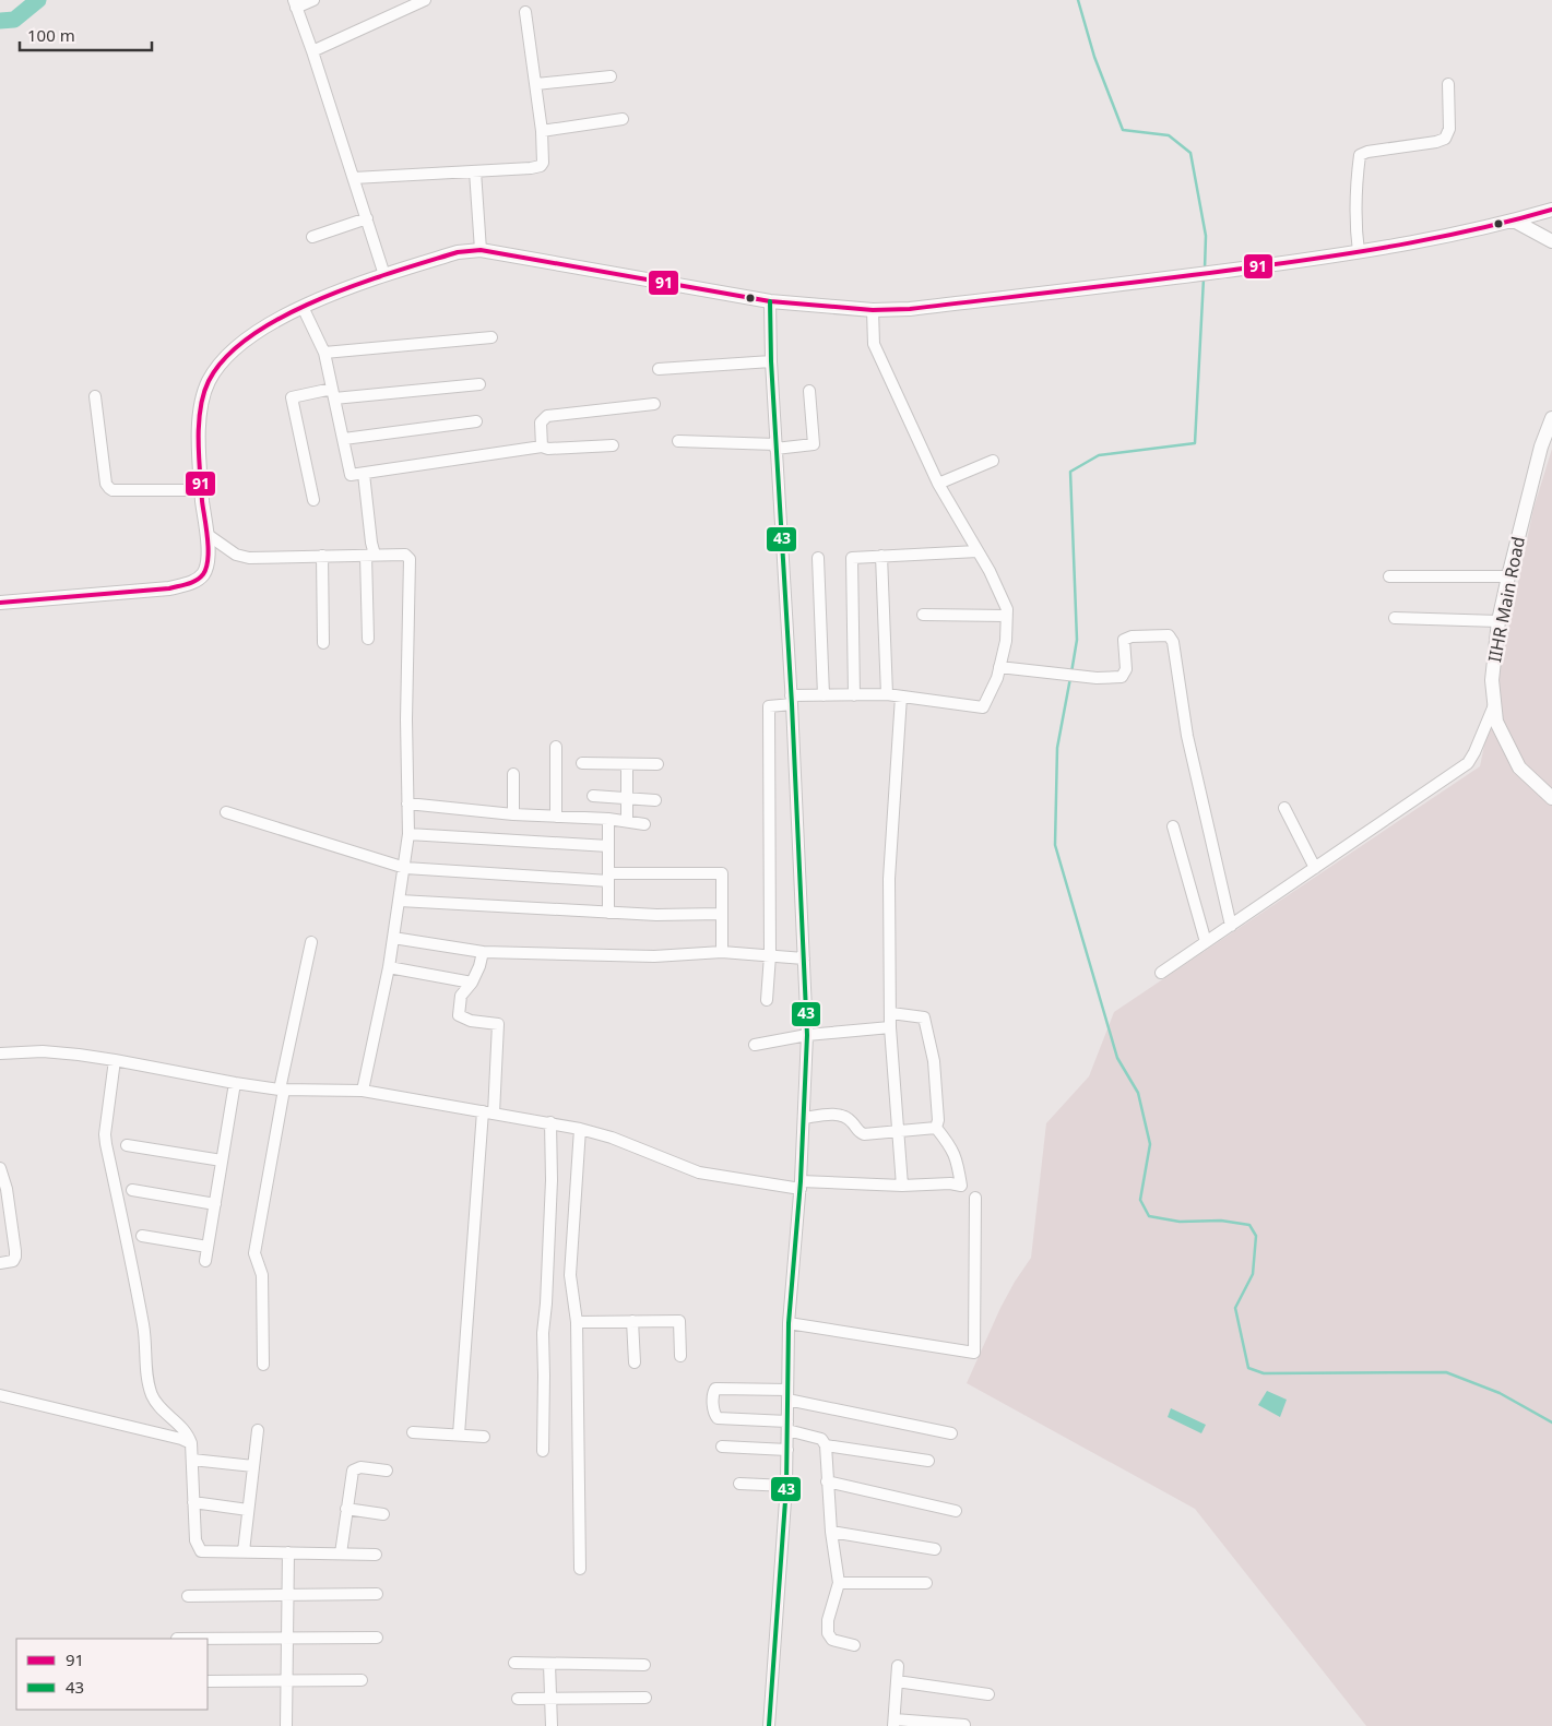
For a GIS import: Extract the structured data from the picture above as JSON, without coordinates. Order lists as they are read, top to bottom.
{
  "streets": {
    "main road": ["IIHR Main Road"]
  },
  "lines": ["transit line 91", "transit line 43"],
  "legend": ["91", "43"],
  "scale_bar": "100 m"
}
